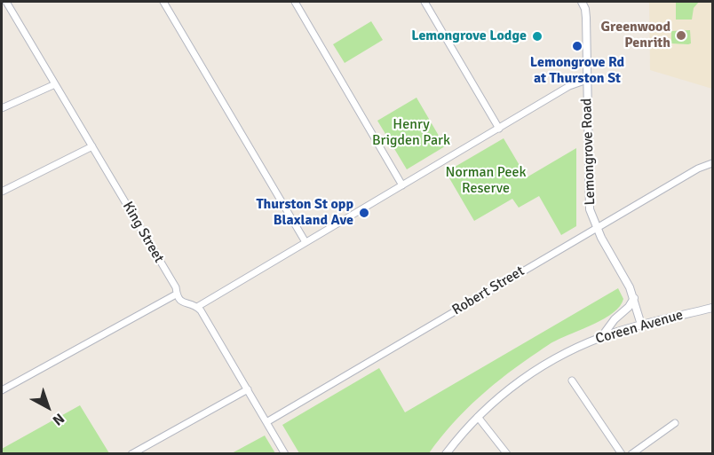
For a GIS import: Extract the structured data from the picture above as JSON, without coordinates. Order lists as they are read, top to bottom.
{
  "streets": {
    "street": [
      "Lemongrove Road",
      "King Street",
      "Robert Street",
      "Coreen Avenue"
    ]
  },
  "crossings": [
    ["Lemongrove Road", "Robert Street"],
    ["Lemongrove Road", "Coreen Avenue"]
  ],
  "parks": ["Henry Brigden Park", "Norman Peek Reserve"],
  "places": [
    "Greenwood Penrith",
    "Lemongrove Lodge",
    "Lemongrove Rd at Thurston St",
    "Thurston St opp Blaxland Ave"
  ],
  "north": "bottom right"
}
